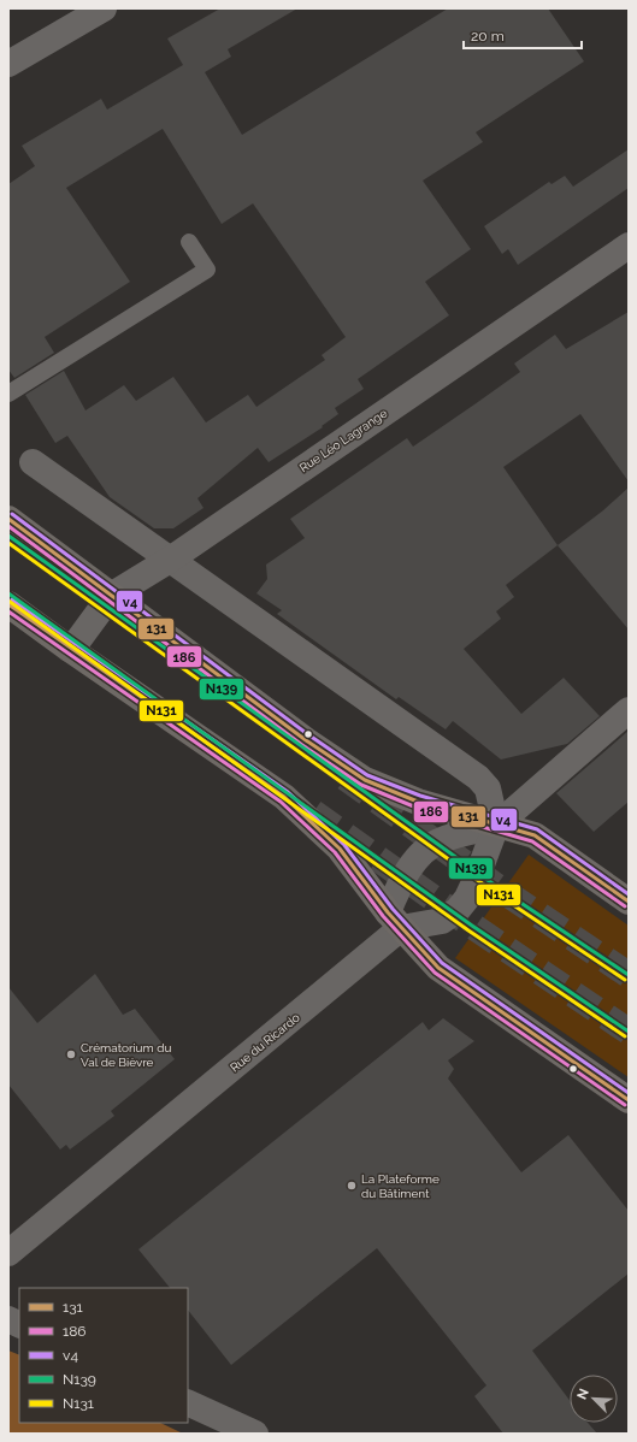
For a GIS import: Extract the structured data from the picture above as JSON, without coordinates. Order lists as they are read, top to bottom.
{
  "streets": {
    "street": ["Rue Léo Lagrange", "Rue du Ricardo"]
  },
  "places": ["Crématorium du Val de Bièvre", "La Plateforme du Bâtiment"],
  "lines": [
    "transit line v4",
    "transit line 131",
    "transit line 186",
    "transit line N139",
    "transit line N131"
  ],
  "legend": [
    "131",
    "186",
    "v4",
    "N139",
    "N131"
  ],
  "scale_bar": "20 m",
  "north": "top left"
}
